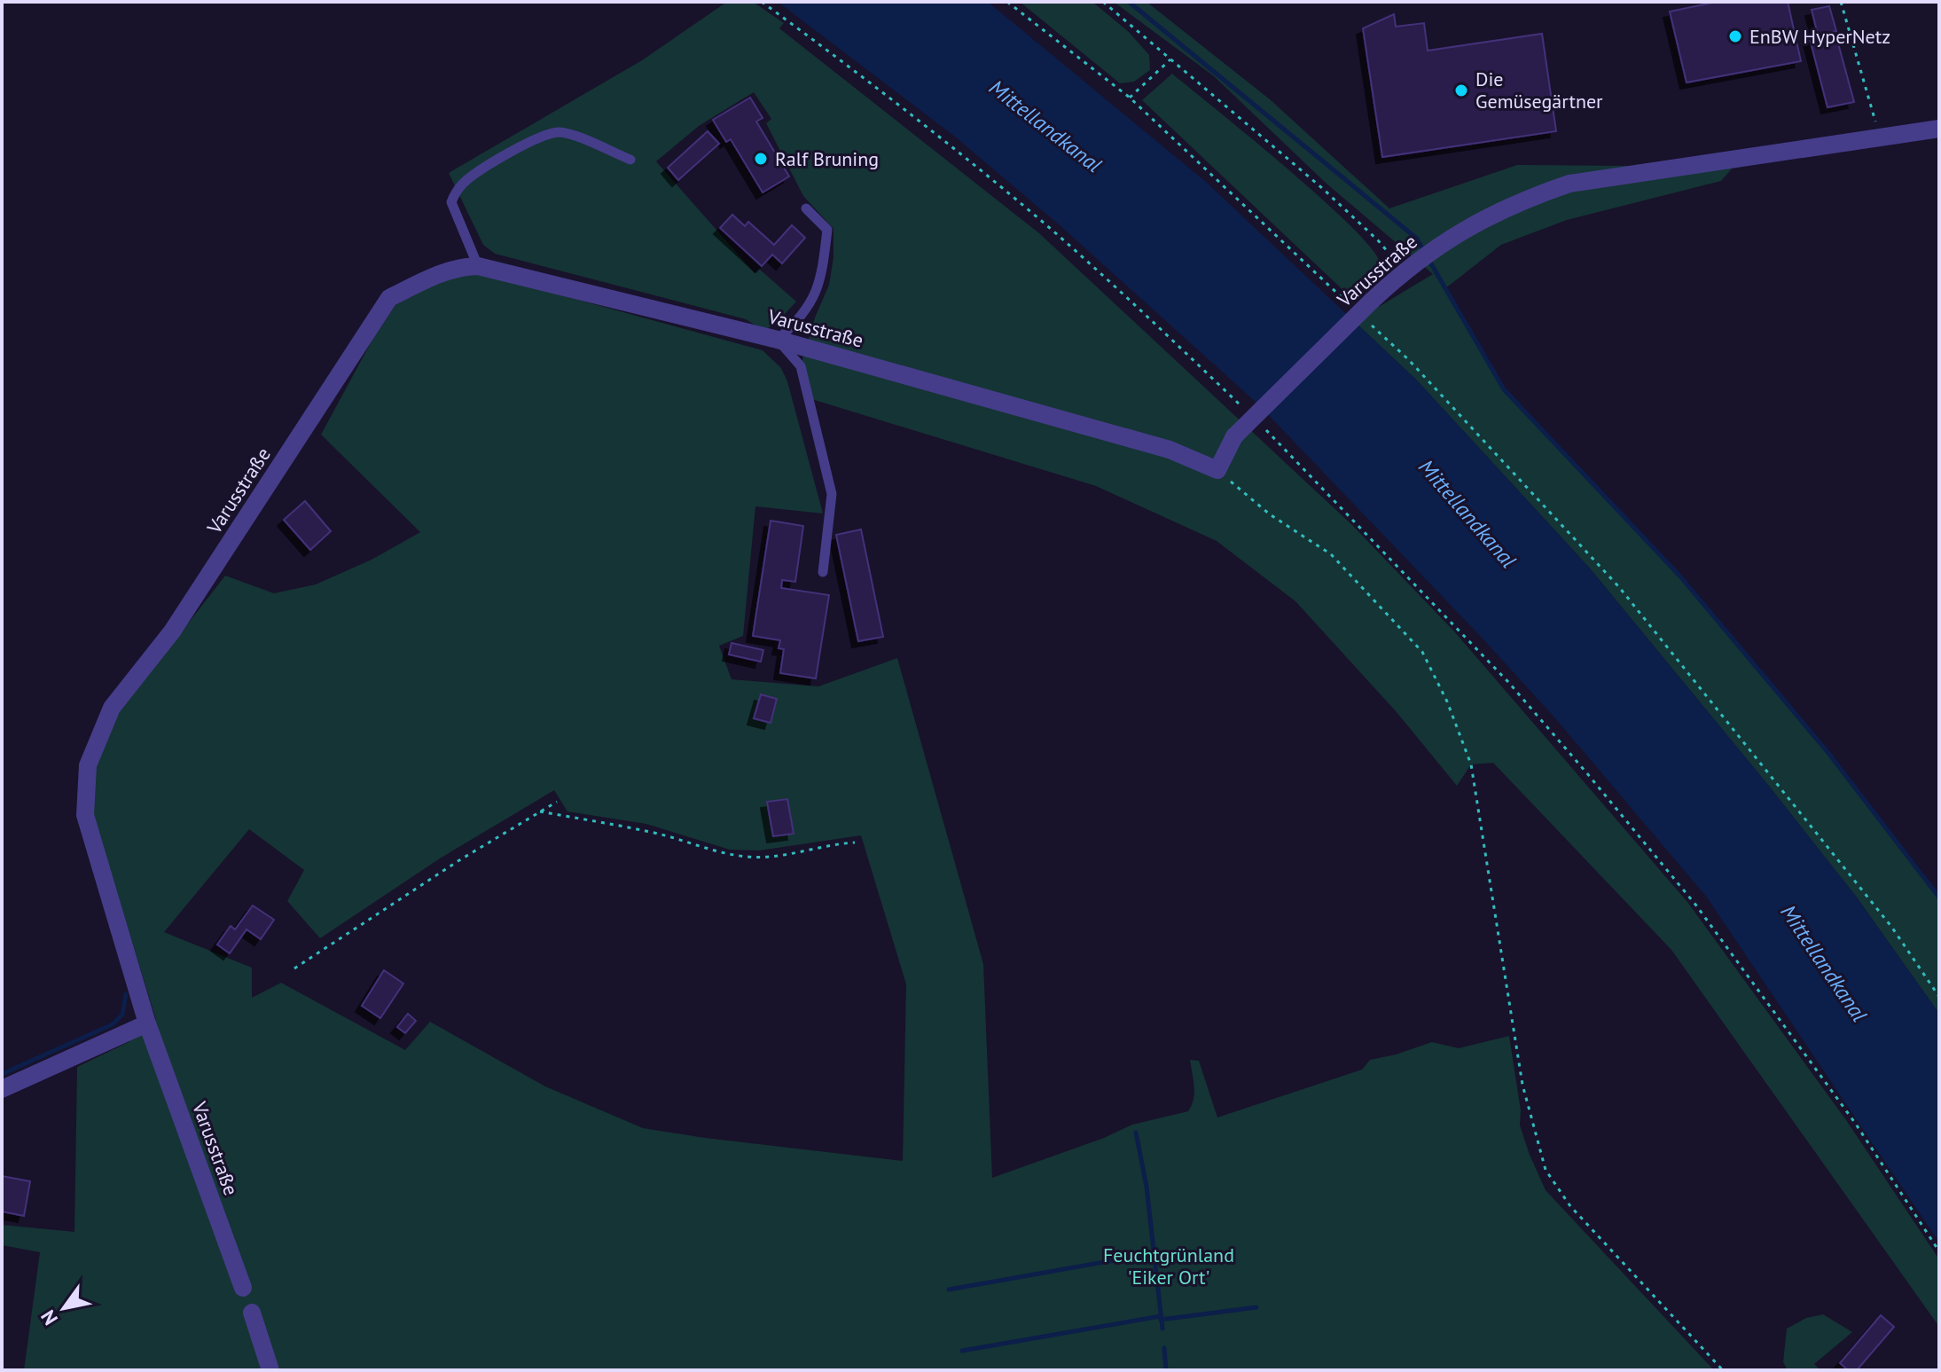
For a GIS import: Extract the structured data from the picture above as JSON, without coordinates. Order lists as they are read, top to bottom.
{
  "streets": {
    "street": ["Varusstraße"]
  },
  "water": ["Mittellandkanal"],
  "parks": ["Feuchtgrünland 'Eiker Ort'"],
  "places": ["EnBW HyperNetz", "Die Gemüsegärtner", "Ralf Bruning"],
  "north": "bottom left"
}
